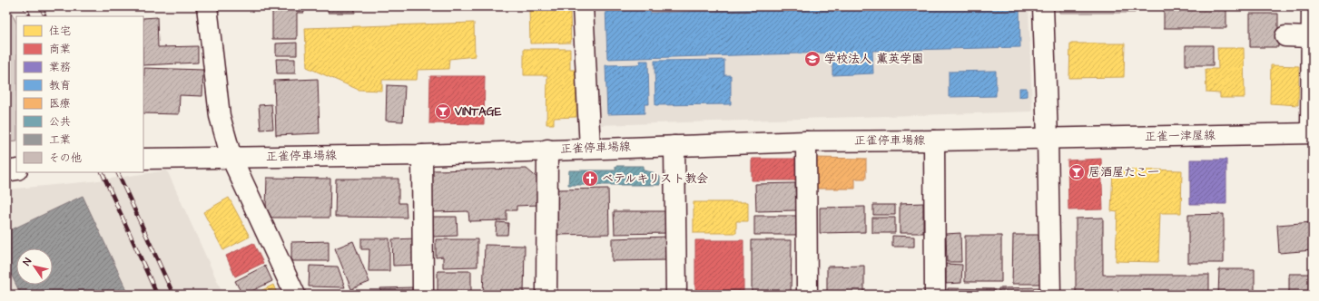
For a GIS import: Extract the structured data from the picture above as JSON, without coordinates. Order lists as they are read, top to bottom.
{
  "streets": {
    "street": ["正雀一津屋線", "正雀停車場線"]
  },
  "crossings": [
    ["正雀一津屋線", "正雀停車場線"]
  ],
  "places": {
    "school or university": ["学校法人 薫英学園"],
    "bar": ["VINTAGE", "居酒屋たこ一"],
    "church": ["ベテルキリスト教会"]
  },
  "legend": [
    "住宅",
    "商業",
    "業務",
    "教育",
    "医療",
    "公共",
    "工業",
    "その他"
  ],
  "north": "top left"
}
